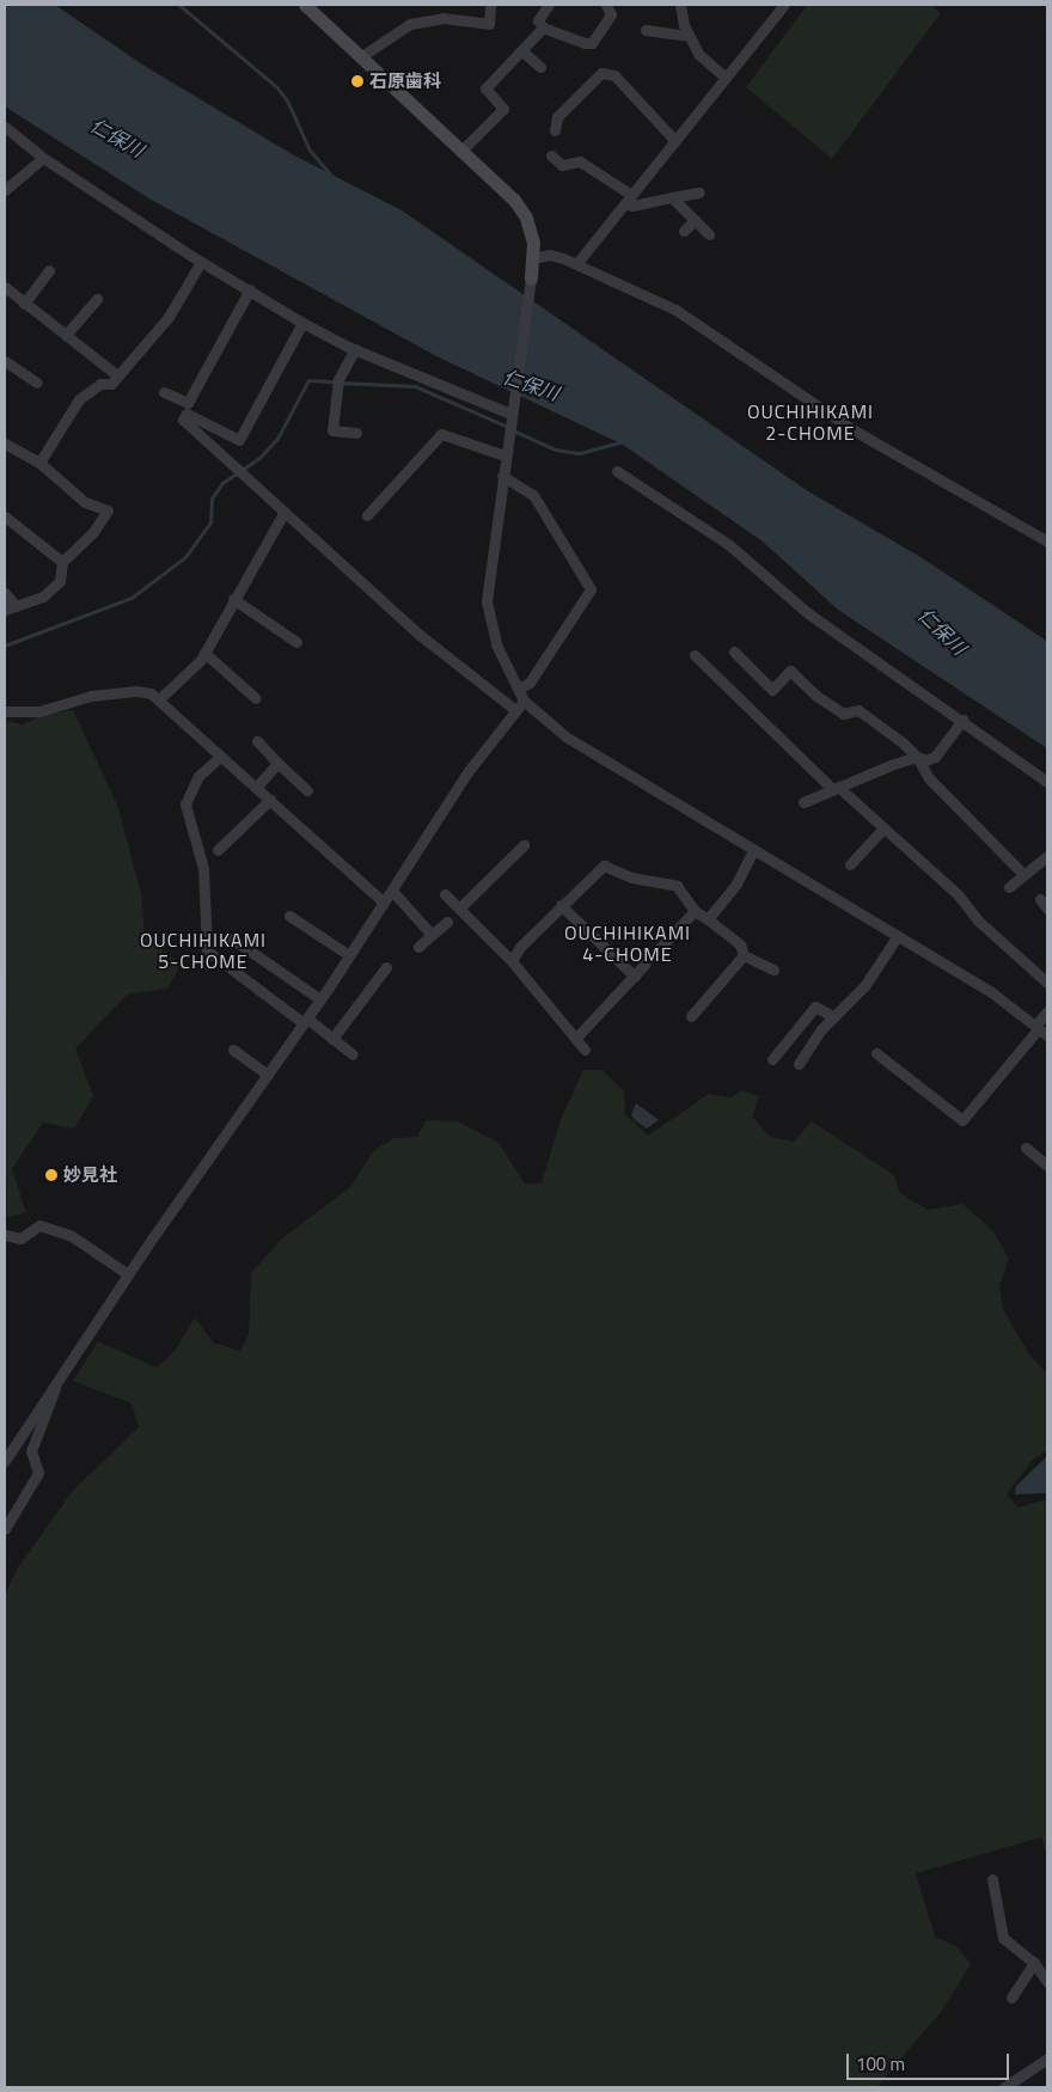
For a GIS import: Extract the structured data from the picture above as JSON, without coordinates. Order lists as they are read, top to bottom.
{
  "districts": ["OUCHIHIKAMI 2-CHOME", "OUCHIHIKAMI 4-CHOME", "OUCHIHIKAMI 5-CHOME"],
  "water": ["仁保川"],
  "places": ["石原歯科", "妙見社"],
  "scale_bar": "100 m"
}
